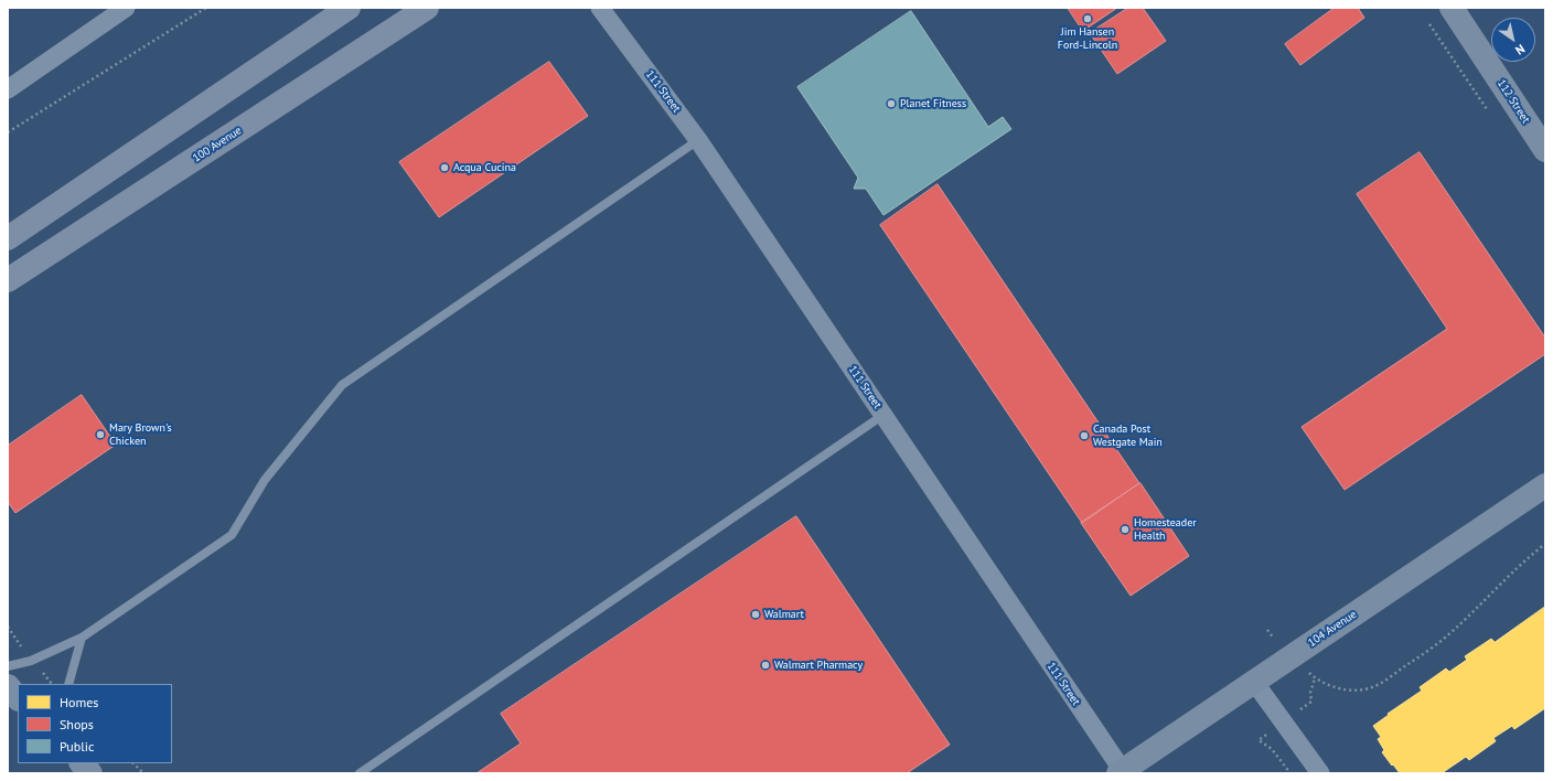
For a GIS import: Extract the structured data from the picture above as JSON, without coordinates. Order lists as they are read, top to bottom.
{
  "streets": {
    "main road": ["100 Avenue"],
    "street": ["111 Street", "112 Street", "104 Avenue"]
  },
  "crossings": [
    ["111 Street", "104 Avenue"]
  ],
  "places": [
    "Jim Hansen Ford-Lincoln",
    "Planet Fitness",
    "Acqua Cucina",
    "Mary Brown's Chicken",
    "Canada Post Westgate Main",
    "Homesteader Health",
    "Walmart",
    "Walmart Pharmacy"
  ],
  "legend": ["Homes", "Shops", "Public"],
  "north": "bottom right"
}
